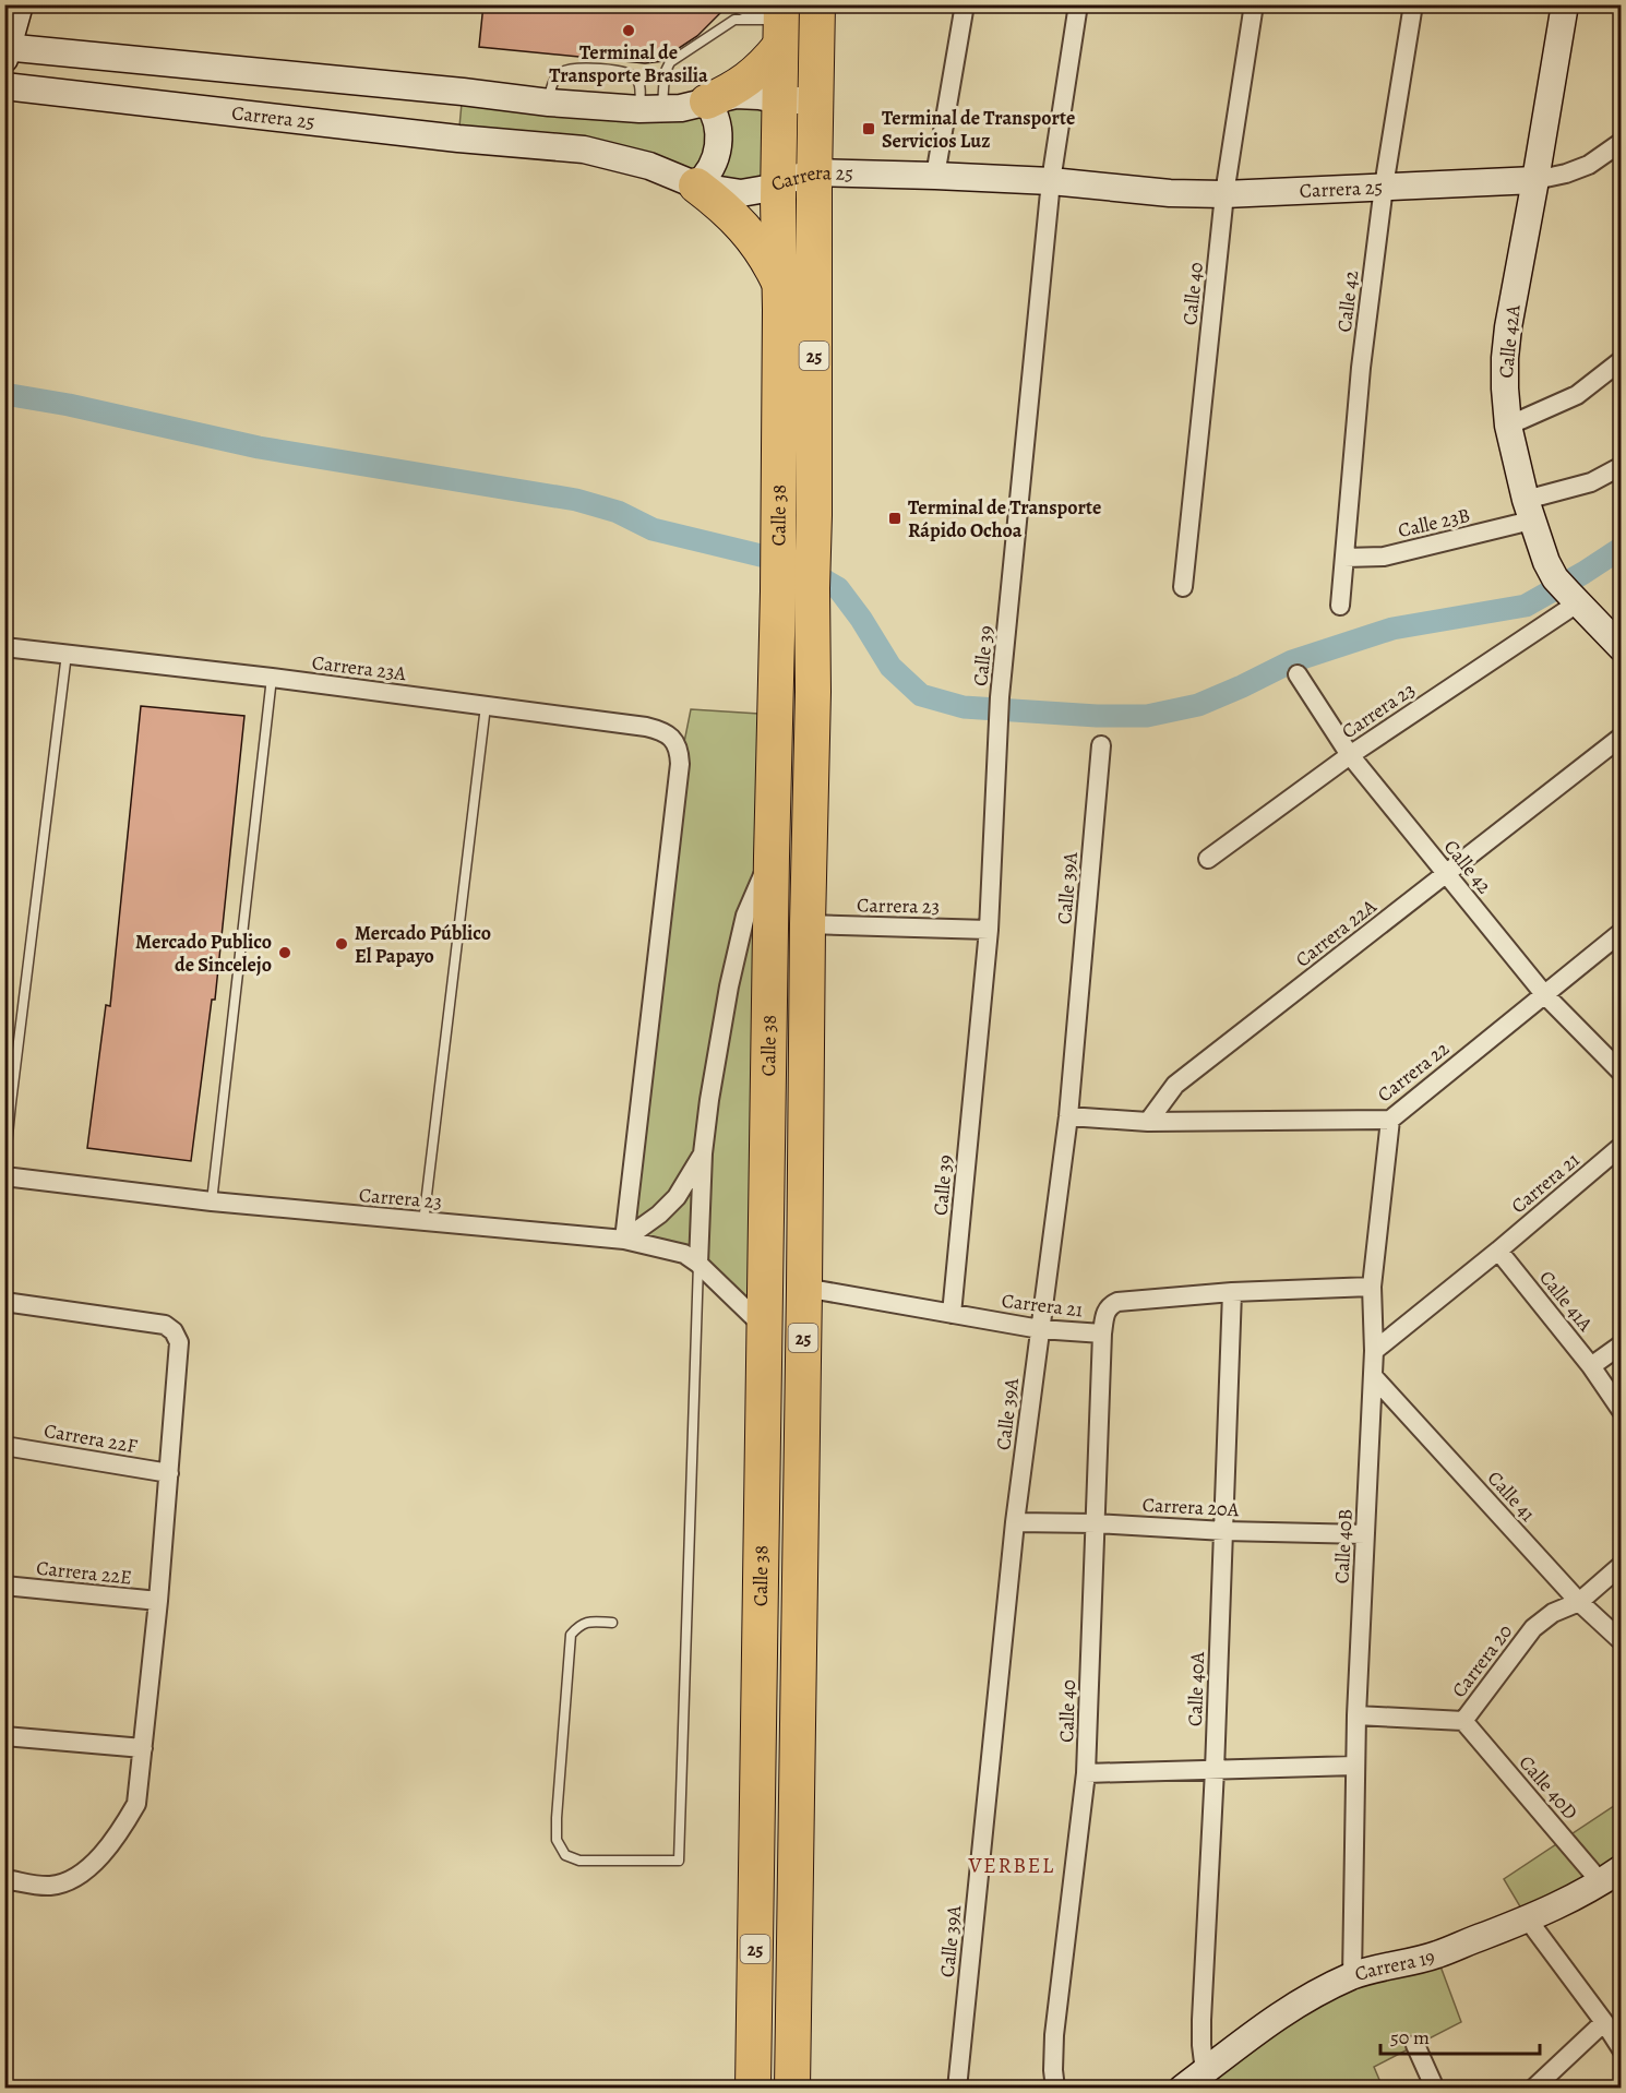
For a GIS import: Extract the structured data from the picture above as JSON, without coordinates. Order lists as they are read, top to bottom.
{
  "streets": {
    "highway": ["25", "Calle 38"],
    "main road": ["Carrera 25", "Calle 42A", "Carrera 19"],
    "street": [
      "Calle 40",
      "Calle 42",
      "Calle 23B",
      "Calle 39",
      "Carrera 23A",
      "Carrera 23",
      "Calle 39A",
      "Carrera 22A",
      "Carrera 22",
      "Carrera 21",
      "Calle 41A",
      "Carrera 22F",
      "Calle 41",
      "Carrera 20A",
      "Calle 40B",
      "Carrera 22E",
      "Carrera 20",
      "Calle 40A",
      "Calle 40D"
    ]
  },
  "crossings": [
    ["Carrera 25", "Calle 40"],
    ["Carrera 25", "Calle 42"],
    ["Carrera 25", "Calle 42A"],
    ["Carrera 25", "Calle 38"],
    ["Carrera 25", "Calle 39"],
    ["Calle 40", "Carrera 21"],
    ["Calle 40", "Carrera 20A"],
    ["Calle 42", "Calle 23B"],
    ["Calle 42", "Carrera 23"],
    ["Calle 42", "Carrera 22A"],
    ["Calle 42", "Carrera 22"],
    ["Calle 42A", "Calle 23B"],
    ["Calle 42A", "Carrera 23"],
    ["Calle 38", "Carrera 23"],
    ["Calle 38", "Carrera 21"],
    ["Calle 39", "Carrera 23"],
    ["Calle 39", "Carrera 21"],
    ["Carrera 23A", "Carrera 23"],
    ["Calle 39A", "Carrera 21"],
    ["Calle 39A", "Carrera 20A"],
    ["Carrera 22A", "Carrera 22"],
    ["Carrera 22", "Calle 40B"],
    ["Carrera 21", "Calle 41A"],
    ["Carrera 21", "Calle 40B"],
    ["Carrera 21", "Calle 40A"],
    ["Calle 41", "Calle 40B"],
    ["Calle 41", "Carrera 20"],
    ["Carrera 20A", "Calle 40B"],
    ["Carrera 20A", "Calle 40A"],
    ["Calle 40B", "Carrera 20"],
    ["Calle 40B", "Carrera 19"],
    ["Carrera 20", "Calle 40D"],
    ["Calle 40A", "Carrera 19"],
    ["Calle 40D", "Carrera 19"]
  ],
  "districts": ["VERBEL"],
  "places": {
    "other": ["Terminal de Transporte Brasilia", "Mercado Público El Papayo", "Mercado Publico de Sincelejo"],
    "transit": ["Terminal de Transporte Servicios Luz", "Terminal de Transporte Rápido Ochoa"]
  },
  "scale_bar": "50 m"
}
